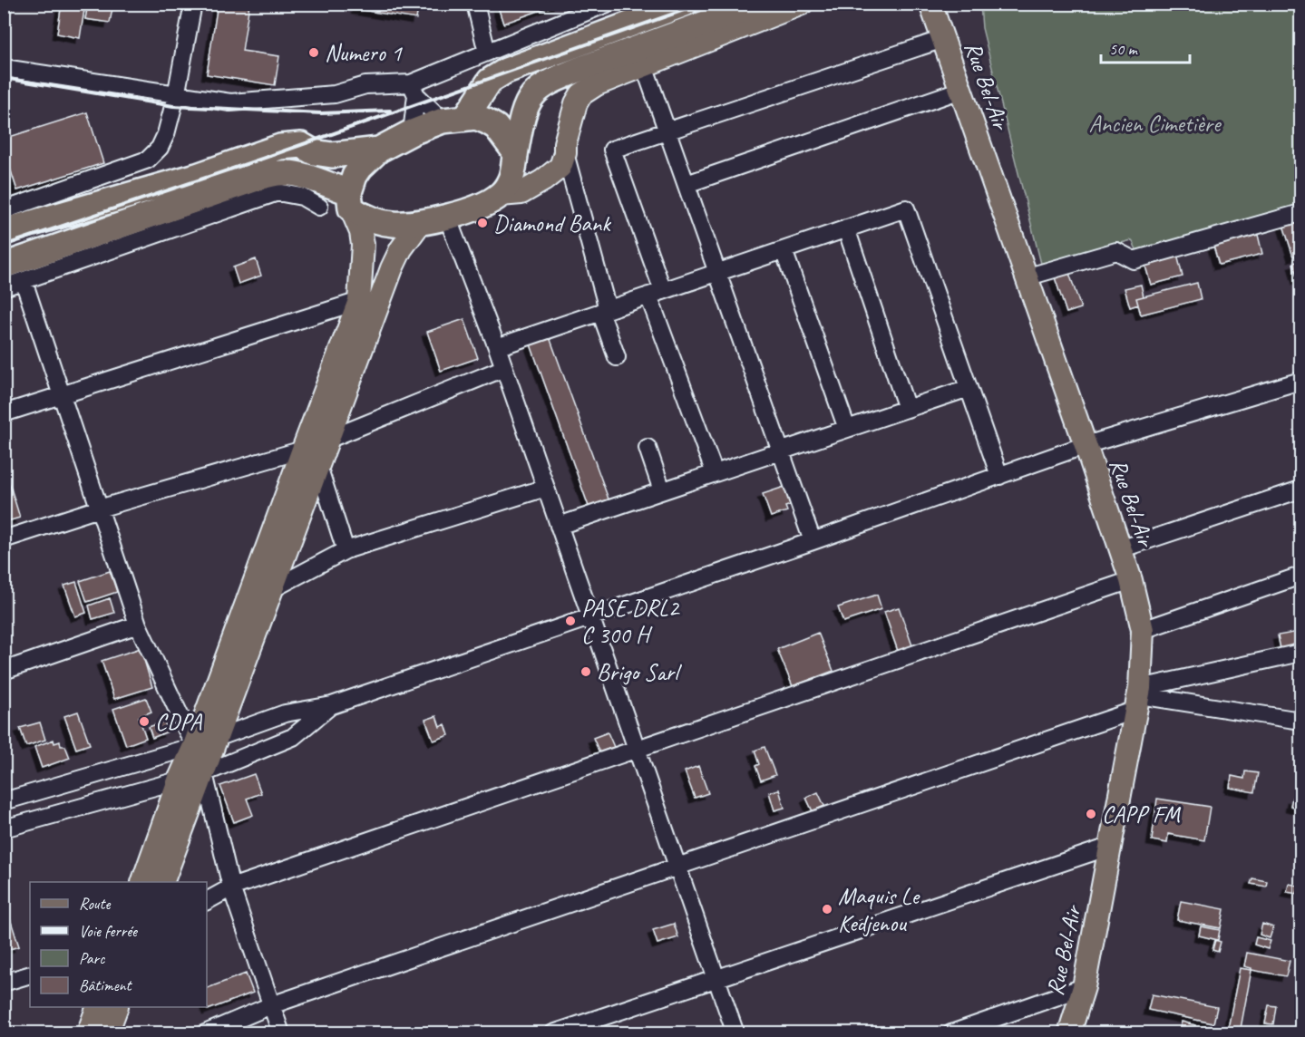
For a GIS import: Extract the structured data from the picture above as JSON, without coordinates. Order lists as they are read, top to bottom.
{
  "streets": {
    "main road": ["Rue Bel-Air"]
  },
  "parks": ["Ancien Cimetière"],
  "places": [
    "Numero 1",
    "Diamond Bank",
    "PASE DRL2 C 300 H",
    "Brigo Sarl",
    "CDPA",
    "CAPP FM",
    "Maquis Le Kedjenou"
  ],
  "legend": [
    "Route",
    "Voie ferrée",
    "Parc",
    "Bâtiment"
  ],
  "scale_bar": "50 m"
}
